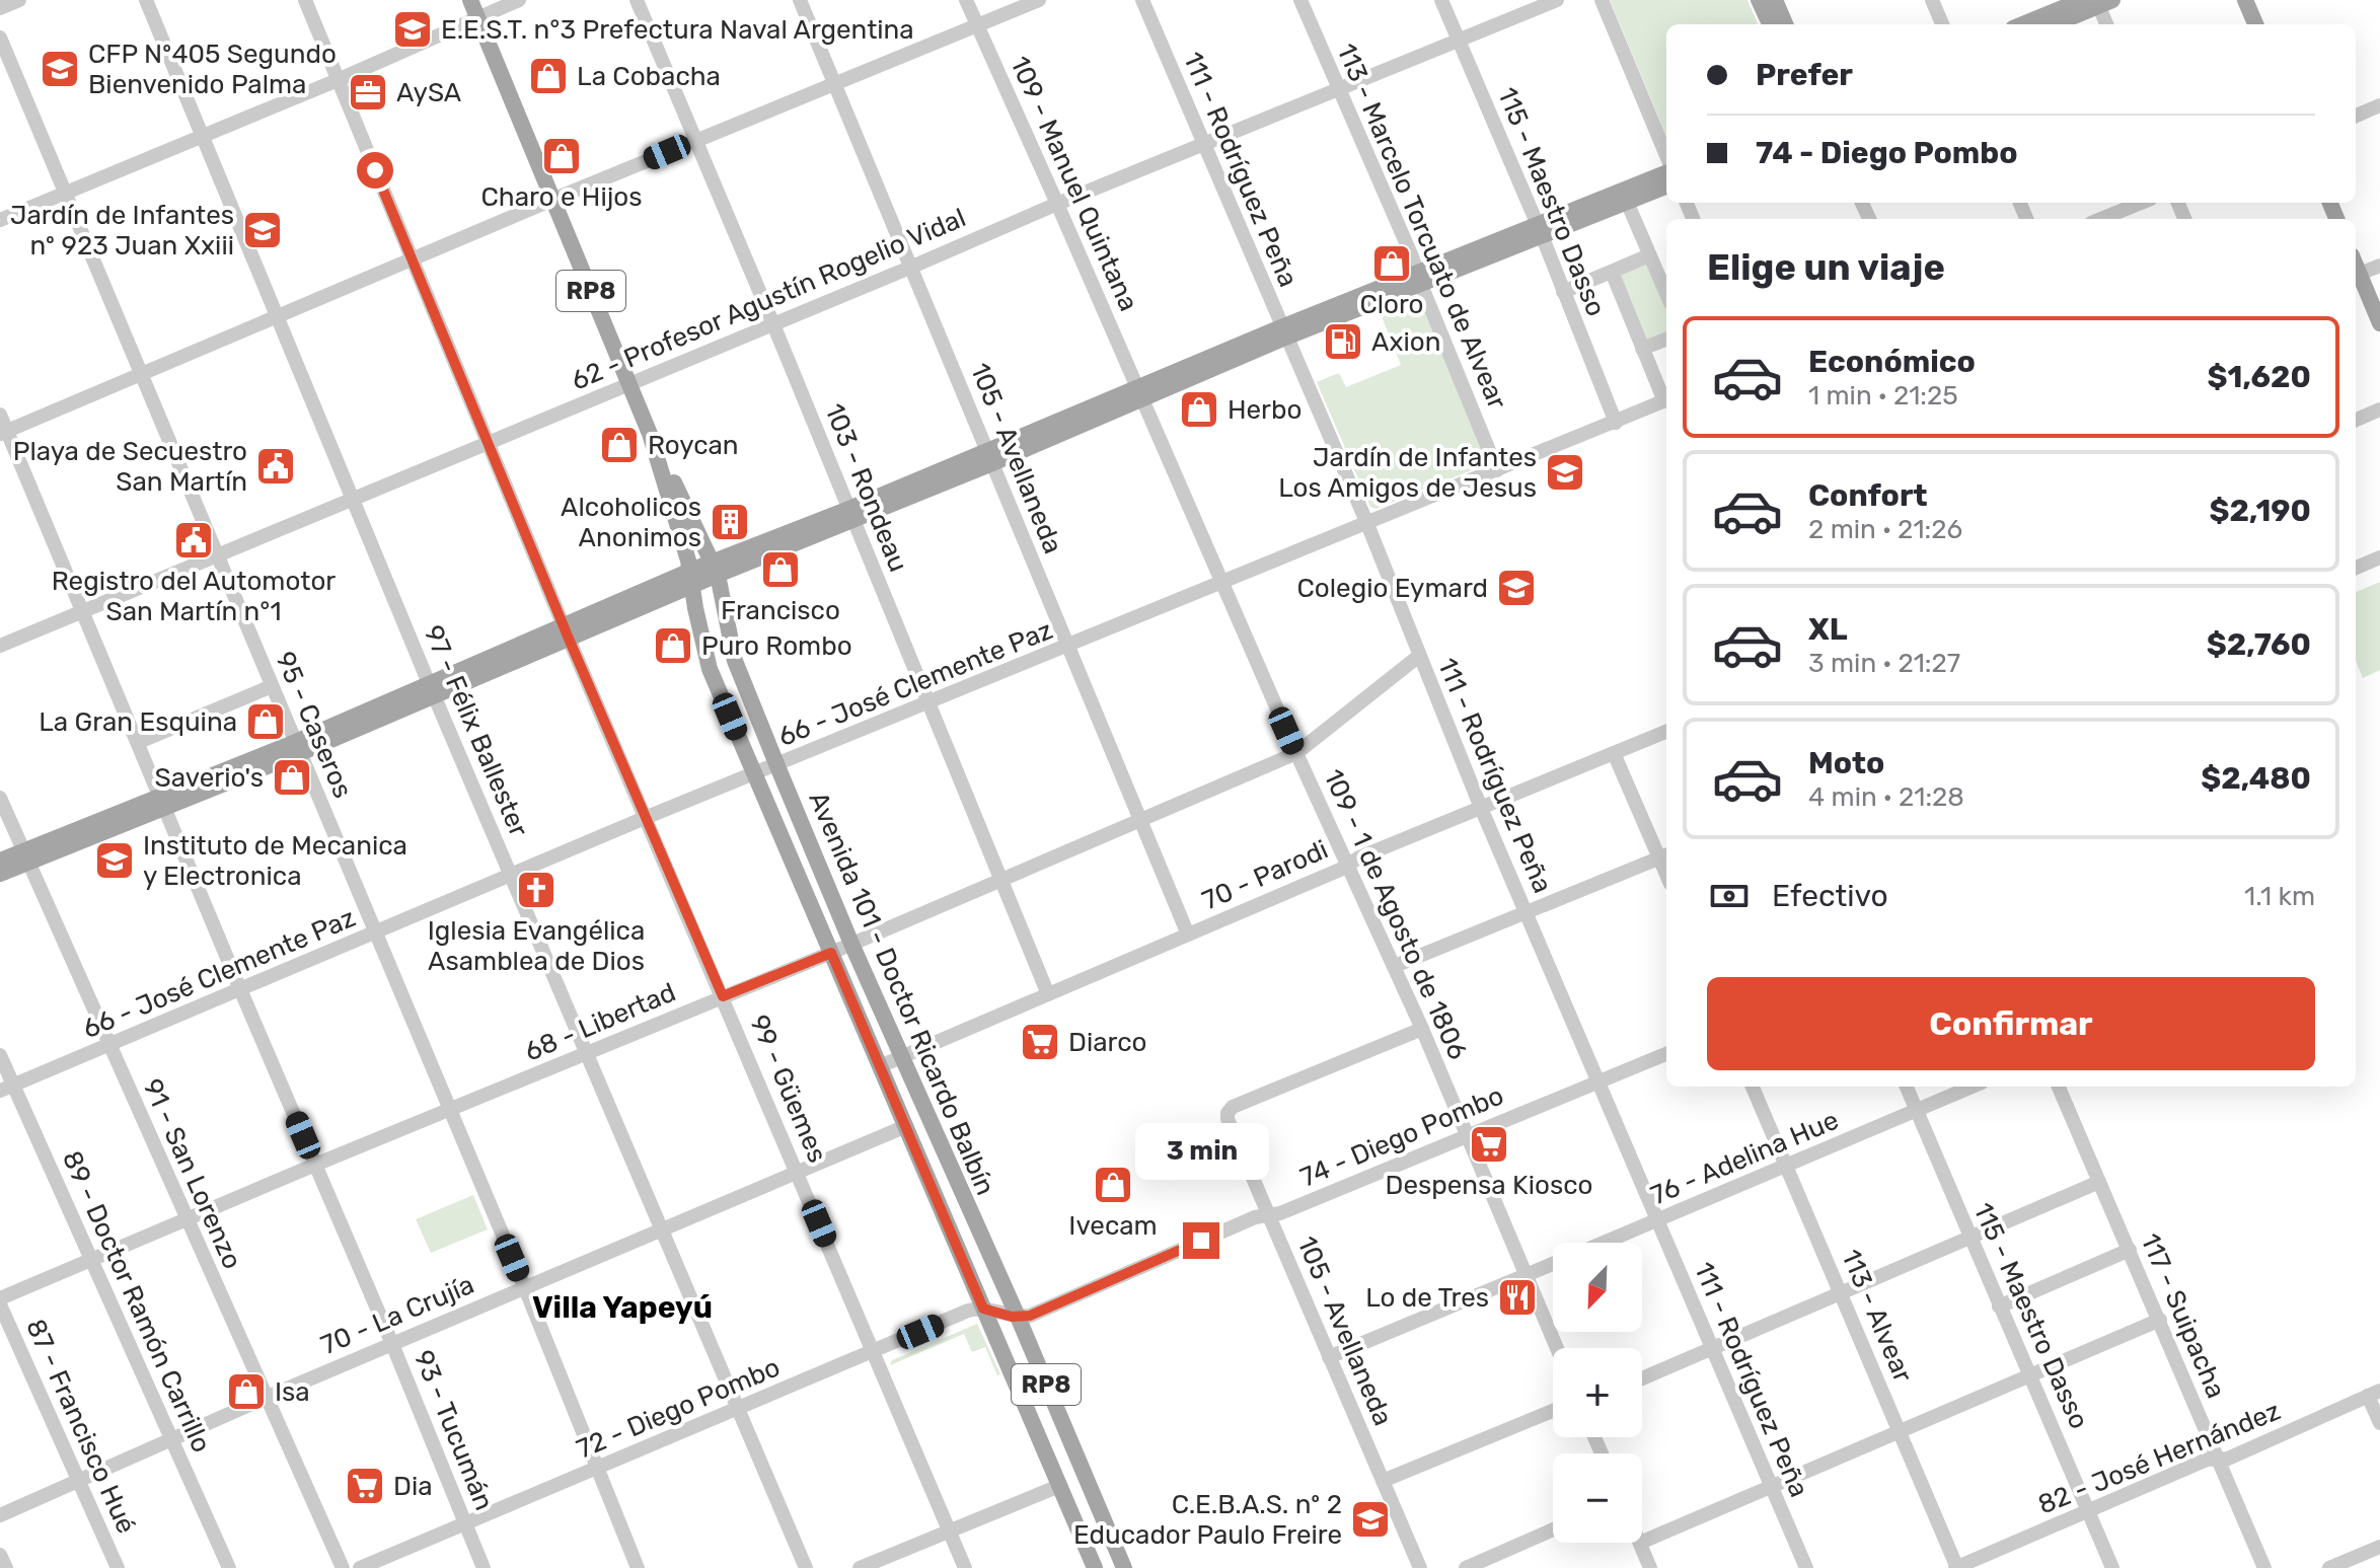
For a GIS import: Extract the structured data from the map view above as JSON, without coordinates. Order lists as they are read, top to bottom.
{
  "streets": {
    "main road": ["RP8", "Avenida 101 - Doctor Ricardo Balbín"],
    "street": [
      "111 - Rodríguez Peña",
      "109 - Manuel Quintana",
      "115 - Maestro Dasso",
      "113 - Marcelo Torcuato de Alvear",
      "62 - Profesor Agustín Rogelio Vidal",
      "105 - Avellaneda",
      "103 - Rondeau",
      "66 - José Clemente Paz",
      "95 - Caseros",
      "97 - Félix Ballester",
      "70 - Parodi",
      "109 - 1 de Agosto de 1806",
      "68 - Libertad",
      "99 - Güemes",
      "74 - Diego Pombo",
      "76 - Adelina Hue",
      "91 - San Lorenzo",
      "89 - Doctor Ramón Carrillo",
      "70 - La Crujía",
      "113 - Alvear",
      "117 - Suipacha",
      "72 - Diego Pombo",
      "87 - Francisco Hué",
      "93 - Tucumán",
      "82 - José Hernández"
    ]
  },
  "crossings": [
    ["111 - Rodríguez Peña", "62 - Profesor Agustín Rogelio Vidal"],
    ["111 - Rodríguez Peña", "66 - José Clemente Paz"],
    ["111 - Rodríguez Peña", "70 - Parodi"],
    ["111 - Rodríguez Peña", "68 - Libertad"],
    ["111 - Rodríguez Peña", "74 - Diego Pombo"],
    ["111 - Rodríguez Peña", "76 - Adelina Hue"],
    ["109 - Manuel Quintana", "62 - Profesor Agustín Rogelio Vidal"],
    ["109 - Manuel Quintana", "109 - 1 de Agosto de 1806"],
    ["115 - Maestro Dasso", "62 - Profesor Agustín Rogelio Vidal"],
    ["115 - Maestro Dasso", "66 - José Clemente Paz"],
    ["115 - Maestro Dasso", "76 - Adelina Hue"],
    ["115 - Maestro Dasso", "82 - José Hernández"],
    ["113 - Marcelo Torcuato de Alvear", "62 - Profesor Agustín Rogelio Vidal"],
    ["113 - Marcelo Torcuato de Alvear", "66 - José Clemente Paz"],
    ["62 - Profesor Agustín Rogelio Vidal", "105 - Avellaneda"],
    ["62 - Profesor Agustín Rogelio Vidal", "103 - Rondeau"],
    ["62 - Profesor Agustín Rogelio Vidal", "95 - Caseros"],
    ["62 - Profesor Agustín Rogelio Vidal", "97 - Félix Ballester"],
    ["62 - Profesor Agustín Rogelio Vidal", "Avenida 101 - Doctor Ricardo Balbín"],
    ["62 - Profesor Agustín Rogelio Vidal", "99 - Güemes"],
    ["62 - Profesor Agustín Rogelio Vidal", "93 - Tucumán"],
    ["105 - Avellaneda", "66 - José Clemente Paz"],
    ["105 - Avellaneda", "70 - Parodi"],
    ["105 - Avellaneda", "109 - 1 de Agosto de 1806"],
    ["105 - Avellaneda", "68 - Libertad"],
    ["105 - Avellaneda", "74 - Diego Pombo"],
    ["105 - Avellaneda", "76 - Adelina Hue"],
    ["103 - Rondeau", "66 - José Clemente Paz"],
    ["103 - Rondeau", "70 - Parodi"],
    ["103 - Rondeau", "68 - Libertad"],
    ["66 - José Clemente Paz", "95 - Caseros"],
    ["66 - José Clemente Paz", "97 - Félix Ballester"],
    ["66 - José Clemente Paz", "109 - 1 de Agosto de 1806"],
    ["66 - José Clemente Paz", "Avenida 101 - Doctor Ricardo Balbín"],
    ["66 - José Clemente Paz", "99 - Güemes"],
    ["66 - José Clemente Paz", "91 - San Lorenzo"],
    ["66 - José Clemente Paz", "89 - Doctor Ramón Carrillo"],
    ["66 - José Clemente Paz", "93 - Tucumán"],
    ["95 - Caseros", "68 - Libertad"],
    ["95 - Caseros", "70 - La Crujía"],
    ["95 - Caseros", "72 - Diego Pombo"],
    ["97 - Félix Ballester", "68 - Libertad"],
    ["97 - Félix Ballester", "70 - La Crujía"],
    ["97 - Félix Ballester", "72 - Diego Pombo"],
    ["70 - Parodi", "109 - 1 de Agosto de 1806"],
    ["70 - Parodi", "Avenida 101 - Doctor Ricardo Balbín"],
    ["109 - 1 de Agosto de 1806", "68 - Libertad"],
    ["109 - 1 de Agosto de 1806", "74 - Diego Pombo"],
    ["109 - 1 de Agosto de 1806", "76 - Adelina Hue"],
    ["Avenida 101 - Doctor Ricardo Balbín", "68 - Libertad"],
    ["Avenida 101 - Doctor Ricardo Balbín", "74 - Diego Pombo"],
    ["Avenida 101 - Doctor Ricardo Balbín", "70 - La Crujía"],
    ["Avenida 101 - Doctor Ricardo Balbín", "72 - Diego Pombo"],
    ["68 - Libertad", "99 - Güemes"],
    ["68 - Libertad", "91 - San Lorenzo"],
    ["68 - Libertad", "89 - Doctor Ramón Carrillo"],
    ["68 - Libertad", "87 - Francisco Hué"],
    ["68 - Libertad", "93 - Tucumán"],
    ["99 - Güemes", "70 - La Crujía"],
    ["99 - Güemes", "72 - Diego Pombo"],
    ["76 - Adelina Hue", "113 - Alvear"],
    ["91 - San Lorenzo", "70 - La Crujía"],
    ["89 - Doctor Ramón Carrillo", "70 - La Crujía"],
    ["70 - La Crujía", "87 - Francisco Hué"],
    ["70 - La Crujía", "93 - Tucumán"],
    ["113 - Alvear", "82 - José Hernández"],
    ["117 - Suipacha", "82 - José Hernández"],
    ["72 - Diego Pombo", "93 - Tucumán"]
  ],
  "districts": ["Villa Yapeyú"],
  "places": {
    "school or university": [
      "E.E.S.T. n°3 Prefectura Naval Argentina",
      "CFP Nº405 Segundo Bienvenido Palma",
      "Jardín de Infantes nº 923 Juan Xxiii",
      "Jardín de Infantes Los Amigos de Jesus",
      "Colegio Eymard",
      "Instituto de Mecanica y Electronica",
      "C.E.B.A.S. nº 2 Educador Paulo Freire"
    ],
    "shop": [
      "La Cobacha",
      "Charo e Hijos",
      "Cloro",
      "Herbo",
      "Roycan",
      "Francisco",
      "Puro Rombo",
      "La Gran Esquina",
      "Saverio's",
      "Ivecam",
      "Isa"
    ],
    "office": ["AySA"],
    "fuel station": ["Axion"],
    "public building": ["Playa de Secuestro San Martín", "Registro del Automotor San Martín n°1"],
    "building": ["Alcoholicos Anonimos"],
    "church": ["Iglesia Evangélica Asamblea de Dios"],
    "supermarket": ["Diarco", "Despensa Kiosco", "Dia"],
    "restaurant": ["Lo de Tres"]
  },
  "north": "bottom left",
  "page": {
    "banner": ["Prefer", "74 - Diego Pombo"],
    "heading": "Elige un viaje",
    "list": [
      {
        "name": "Económico",
        "note": "1 min · 21:25",
        "value": "$1,620"
      },
      {
        "name": "Confort",
        "note": "2 min · 21:26",
        "value": "$2,190"
      },
      {
        "name": "XL",
        "note": "3 min · 21:27",
        "value": "$2,760"
      },
      {
        "name": "Moto",
        "note": "4 min · 21:28",
        "value": "$2,480"
      }
    ],
    "pay": ["Efectivo", "1.1 km"],
    "buttons": "Confirmar",
    "bubble": "3 min",
    "map_buttons": ["+", "−"]
  }
}
